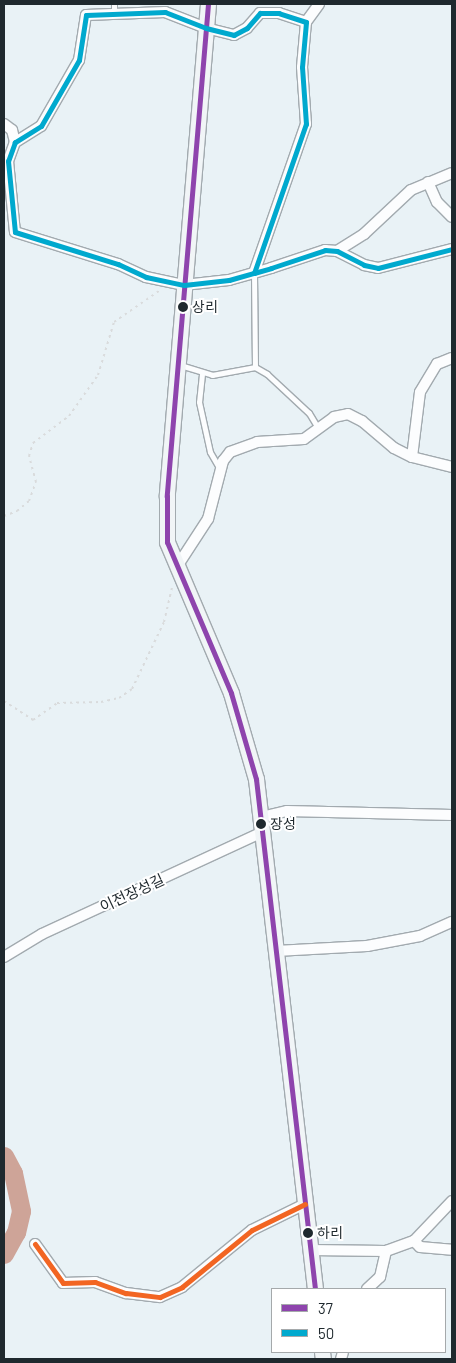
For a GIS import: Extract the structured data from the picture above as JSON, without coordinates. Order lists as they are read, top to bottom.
{
  "streets": {
    "street": ["이전장성길"]
  },
  "places": ["상리", "장성", "하리"],
  "lines": ["transit line 37", "transit line 50"],
  "legend": ["37", "50"]
}
